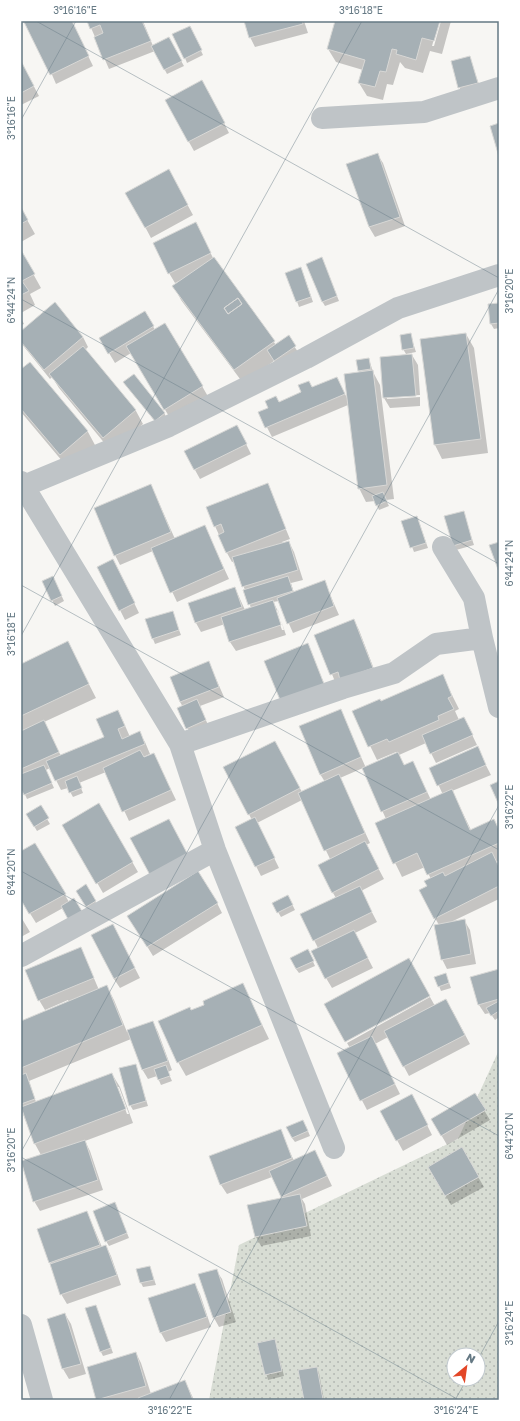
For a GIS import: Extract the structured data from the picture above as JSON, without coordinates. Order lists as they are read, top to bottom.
{
  "north": "top right",
  "coordinates": [
    "3°16'16\"E",
    "3°16'18\"E",
    "3°16'20\"E",
    "6°44'24\"N",
    "3°16'22\"E",
    "6°44'20\"N",
    "3°16'24\"E"
  ]
}
